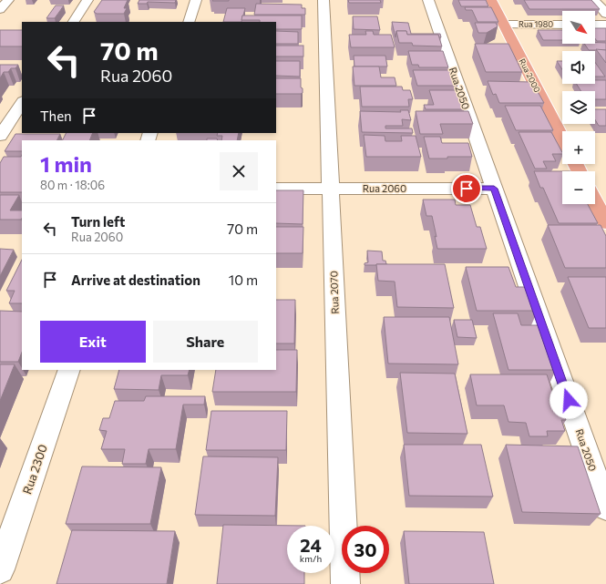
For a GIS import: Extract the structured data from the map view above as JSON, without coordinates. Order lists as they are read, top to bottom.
{
  "streets": {
    "main road": ["Rua 2000"],
    "street": [
      "Rua 1980",
      "Rua 2050",
      "Rua 2060",
      "Rua 2070",
      "Rua 2300"
    ]
  },
  "crossings": [
    ["Rua 1980", "Rua 2000"],
    ["Rua 2050", "Rua 2060"],
    ["Rua 2060", "Rua 2070"]
  ],
  "north": "bottom right",
  "page": {
    "map_buttons": ["+", "−"],
    "turn": ["70 m", "Rua 2060"],
    "then": "Then",
    "heading": ["1 min", "80 m · 18:06"],
    "list": [
      {
        "name": "Turn left",
        "note": "Rua 2060",
        "value": "70 m"
      },
      {
        "name": "Arrive at destination",
        "value": "10 m"
      }
    ],
    "buttons": ["Exit", "Share"],
    "speed": "24 km/h",
    "limit": "30"
  }
}
